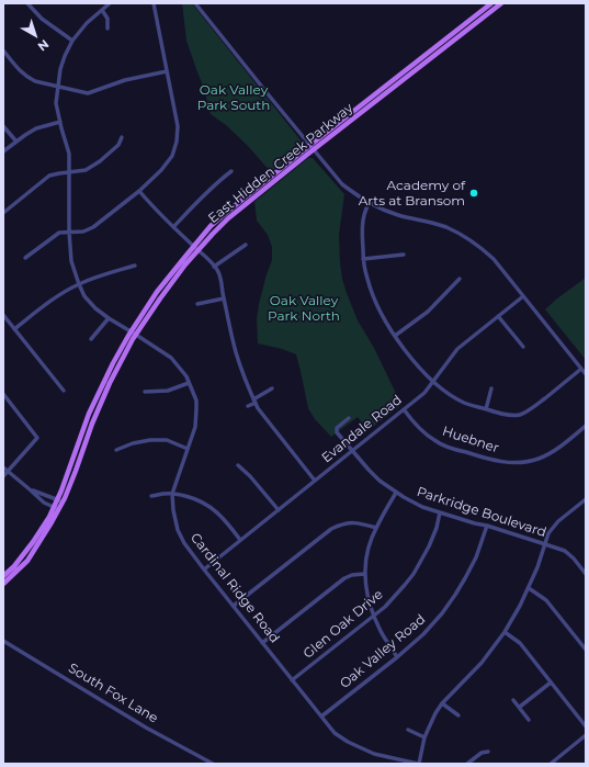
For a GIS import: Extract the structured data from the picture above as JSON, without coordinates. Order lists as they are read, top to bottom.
{
  "streets": {
    "main road": ["East Hidden Creek Parkway"],
    "street": [
      "Evandale Road",
      "Huebner",
      "Parkridge Boulevard",
      "Cardinal Ridge Road",
      "Glen Oak Drive",
      "Oak Valley Road",
      "South Fox Lane"
    ]
  },
  "crossings": [
    ["East Hidden Creek Parkway", "Cardinal Ridge Road"],
    ["Evandale Road", "Huebner"],
    ["Evandale Road", "Parkridge Boulevard"],
    ["Evandale Road", "Cardinal Ridge Road"],
    ["Parkridge Boulevard", "Glen Oak Drive"],
    ["Parkridge Boulevard", "Oak Valley Road"],
    ["Cardinal Ridge Road", "Glen Oak Drive"],
    ["Cardinal Ridge Road", "Oak Valley Road"]
  ],
  "parks": ["Oak Valley Park South", "Oak Valley Park North"],
  "places": ["Academy of Arts at Bransom"],
  "north": "bottom right"
}
